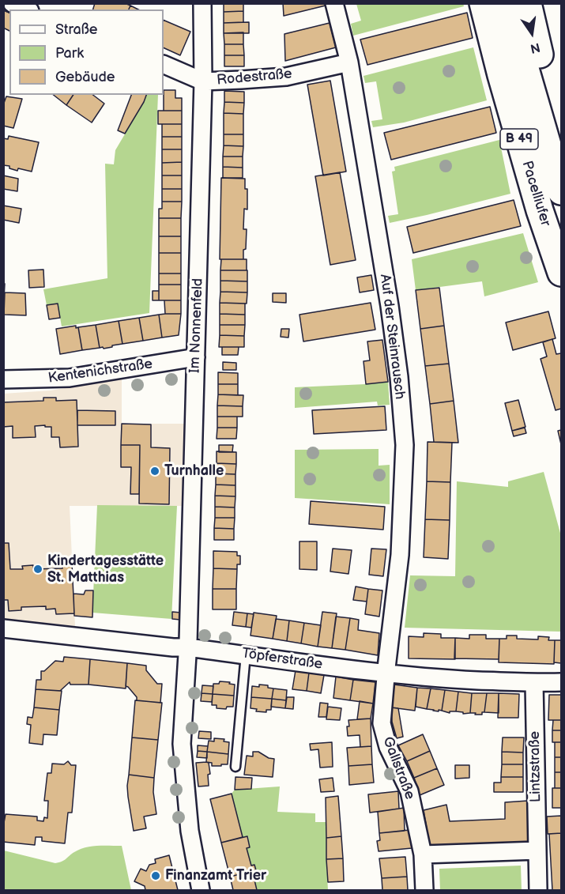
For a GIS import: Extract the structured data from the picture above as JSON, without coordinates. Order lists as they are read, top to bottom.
{
  "streets": {
    "main road": ["B 49", "Pacelliufer"],
    "street": [
      "Rodestraße",
      "Im Nonnenfeld",
      "Auf der Steinrausch",
      "Kentenichstraße",
      "Töpferstraße",
      "Lintzstraße",
      "Gallstraße"
    ]
  },
  "crossings": [
    ["Rodestraße", "Im Nonnenfeld"],
    ["Rodestraße", "Auf der Steinrausch"],
    ["Im Nonnenfeld", "Kentenichstraße"],
    ["Im Nonnenfeld", "Töpferstraße"],
    ["Auf der Steinrausch", "Töpferstraße"],
    ["Auf der Steinrausch", "Gallstraße"],
    ["Töpferstraße", "Lintzstraße"],
    ["Töpferstraße", "Gallstraße"]
  ],
  "places": ["Turnhalle", "Kindertagesstätte St. Matthias", "Finanzamt Trier"],
  "legend": ["Straße", "Park", "Gebäude"],
  "north": "bottom"
}
